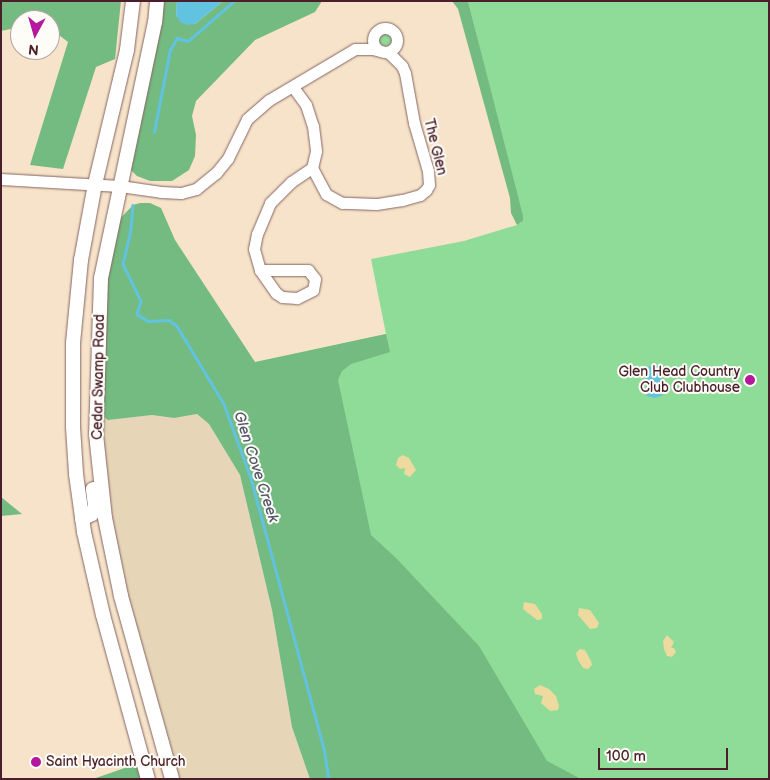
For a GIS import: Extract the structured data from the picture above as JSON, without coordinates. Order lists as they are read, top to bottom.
{
  "streets": {
    "main road": ["Cedar Swamp Road"],
    "street": ["The Glen"]
  },
  "crossings": [
    ["The Glen", "Cedar Swamp Road"]
  ],
  "water": ["Glen Cove Creek"],
  "places": ["Glen Head Country Club Clubhouse", "Saint Hyacinth Church"],
  "scale_bar": "100 m",
  "north": "bottom"
}
